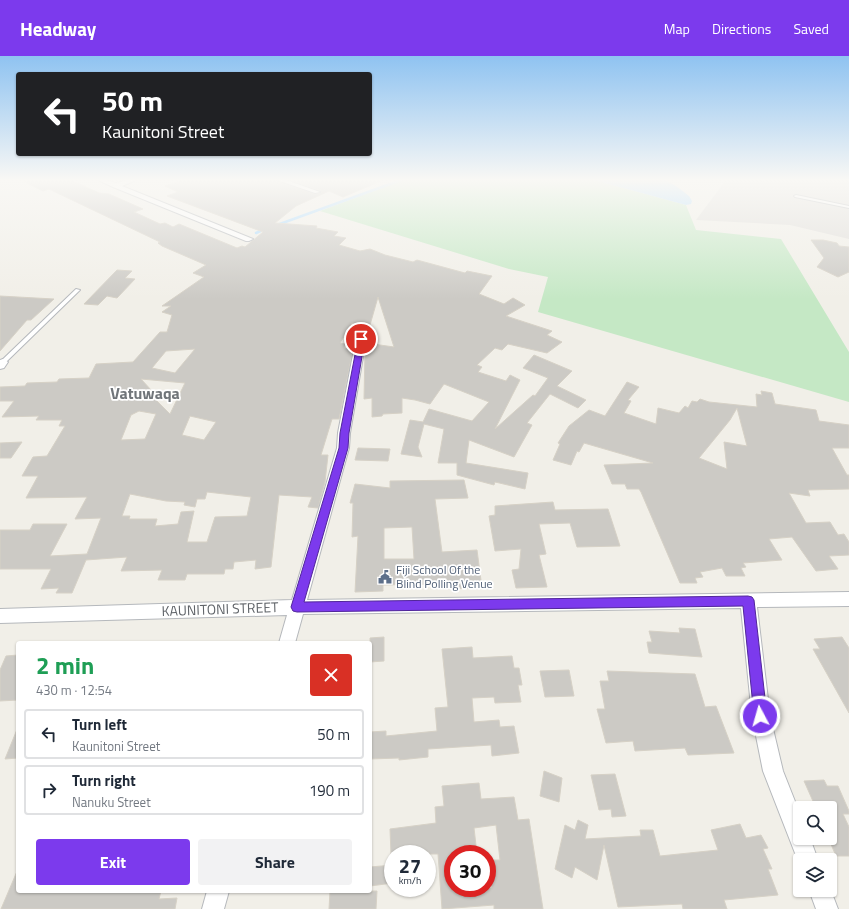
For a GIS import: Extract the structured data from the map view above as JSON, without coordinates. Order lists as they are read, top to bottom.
{
  "streets": {
    "street": ["KAUNITONI STREET"]
  },
  "districts": ["Vatuwaqa"],
  "places": {
    "public building": ["Fiji School Of the Blind Polling Venue"]
  },
  "page": {
    "header": "Headway",
    "nav": ["Map", "Directions", "Saved"],
    "turn": ["50 m", "Kaunitoni Street"],
    "heading": ["2 min", "430 m · 12:54"],
    "list": [
      {
        "name": "Turn left",
        "note": "Kaunitoni Street",
        "value": "50 m"
      },
      {
        "name": "Turn right",
        "note": "Nanuku Street",
        "value": "190 m"
      }
    ],
    "buttons": ["Exit", "Share"],
    "speed": "27 km/h",
    "limit": "30"
  }
}
